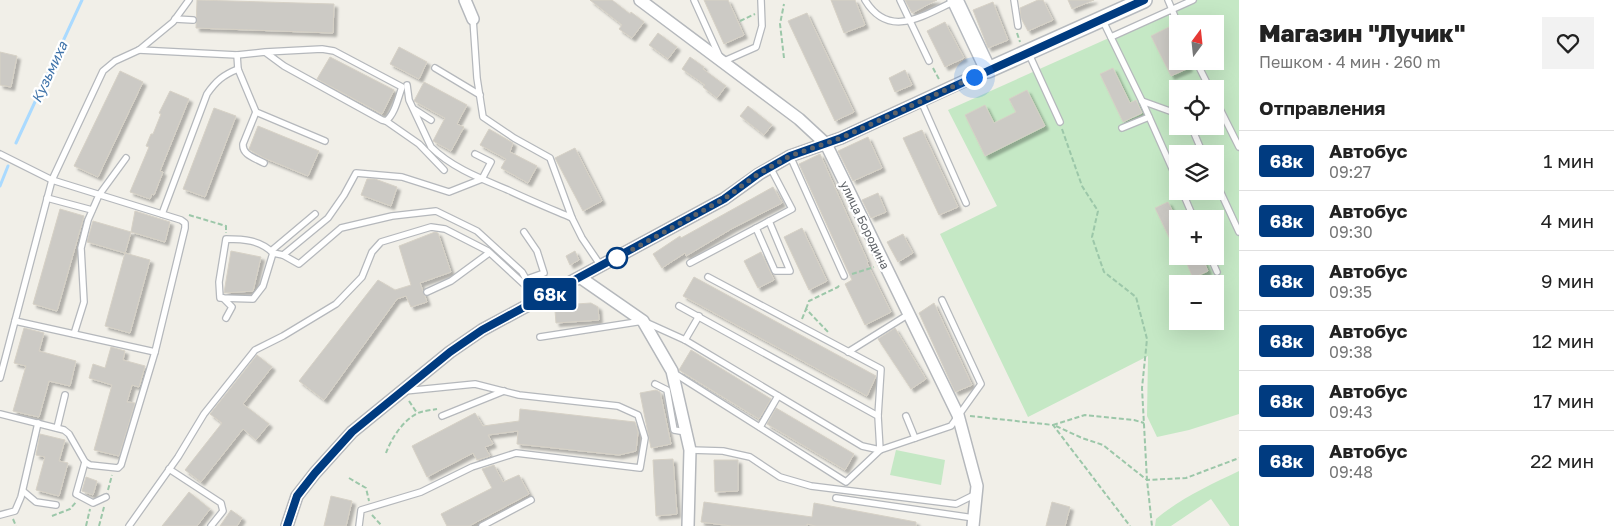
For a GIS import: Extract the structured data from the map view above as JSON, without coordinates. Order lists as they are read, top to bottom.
{
  "streets": {
    "street": ["улица Бородина"]
  },
  "water": ["Кузьмиха"],
  "lines": ["bus line 68к"],
  "north": "top",
  "page": {
    "on_map": "68к",
    "heading": [
      ["Магазин \"Лучик\"", "Пешком · 4 мин · 260 m"],
      "Отправления"
    ],
    "map_buttons": ["+", "−"],
    "list": [
      {
        "mark": "68к",
        "name": "Автобус",
        "note": "09:27",
        "value": "1 мин"
      },
      {
        "mark": "68к",
        "name": "Автобус",
        "note": "09:30",
        "value": "4 мин"
      },
      {
        "mark": "68к",
        "name": "Автобус",
        "note": "09:35",
        "value": "9 мин"
      },
      {
        "mark": "68к",
        "name": "Автобус",
        "note": "09:38",
        "value": "12 мин"
      },
      {
        "mark": "68к",
        "name": "Автобус",
        "note": "09:43",
        "value": "17 мин"
      },
      {
        "mark": "68к",
        "name": "Автобус",
        "note": "09:48",
        "value": "22 мин"
      }
    ]
  }
}
